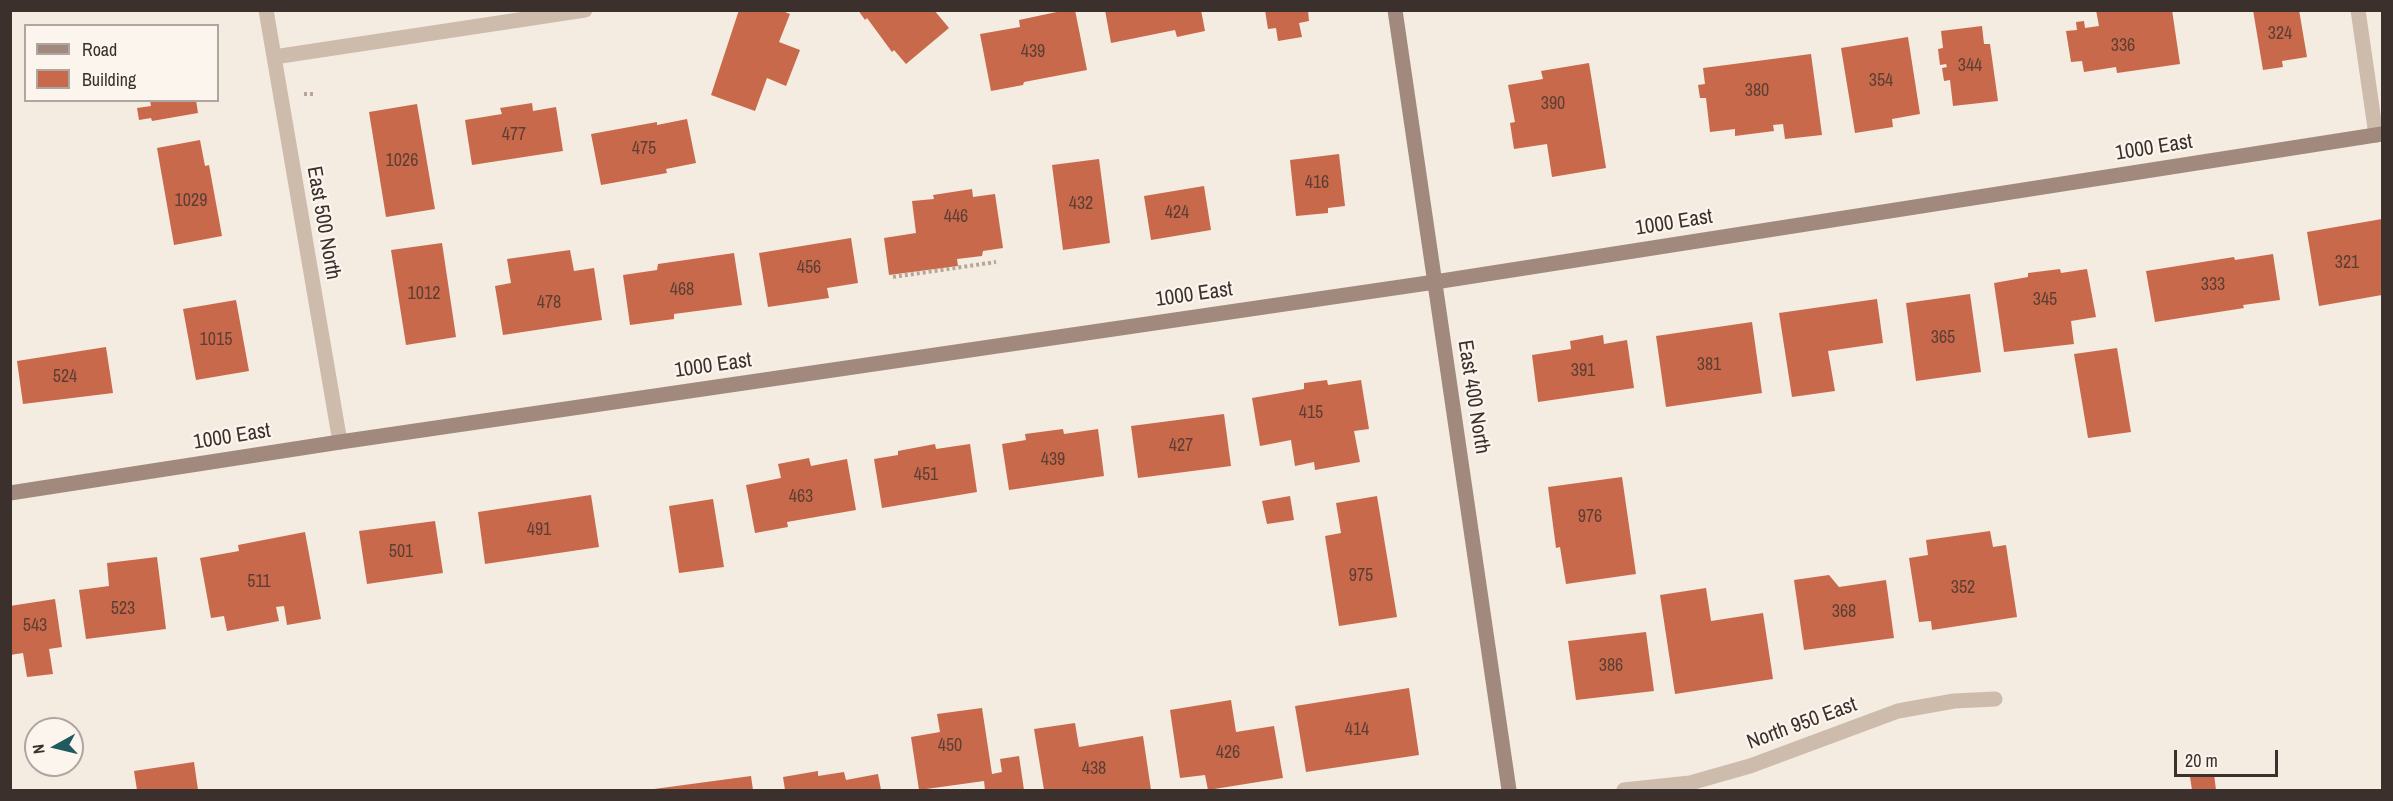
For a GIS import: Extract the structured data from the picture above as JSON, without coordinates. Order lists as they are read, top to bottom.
{
  "streets": {
    "street": [
      "1000 East",
      "East 500 North",
      "East 400 North",
      "North 950 East"
    ]
  },
  "crossings": [
    ["1000 East", "East 500 North"],
    ["1000 East", "East 400 North"]
  ],
  "house_numbers": [
    "324",
    "336",
    "439",
    "344",
    "354",
    "380",
    "390",
    "477",
    "475",
    "1026",
    "416",
    "1029",
    "432",
    "424",
    "446",
    "321",
    "456",
    "333",
    "468",
    "1012",
    "345",
    "478",
    "365",
    "1015",
    "381",
    "391",
    "524",
    "415",
    "427",
    "439",
    "451",
    "463",
    "976",
    "491",
    "501",
    "975",
    "511",
    "352",
    "523",
    "368",
    "543",
    "386",
    "414",
    "450",
    "426",
    "438"
  ],
  "legend": ["Road", "Building"],
  "scale_bar": "20 m",
  "north": "left"
}
